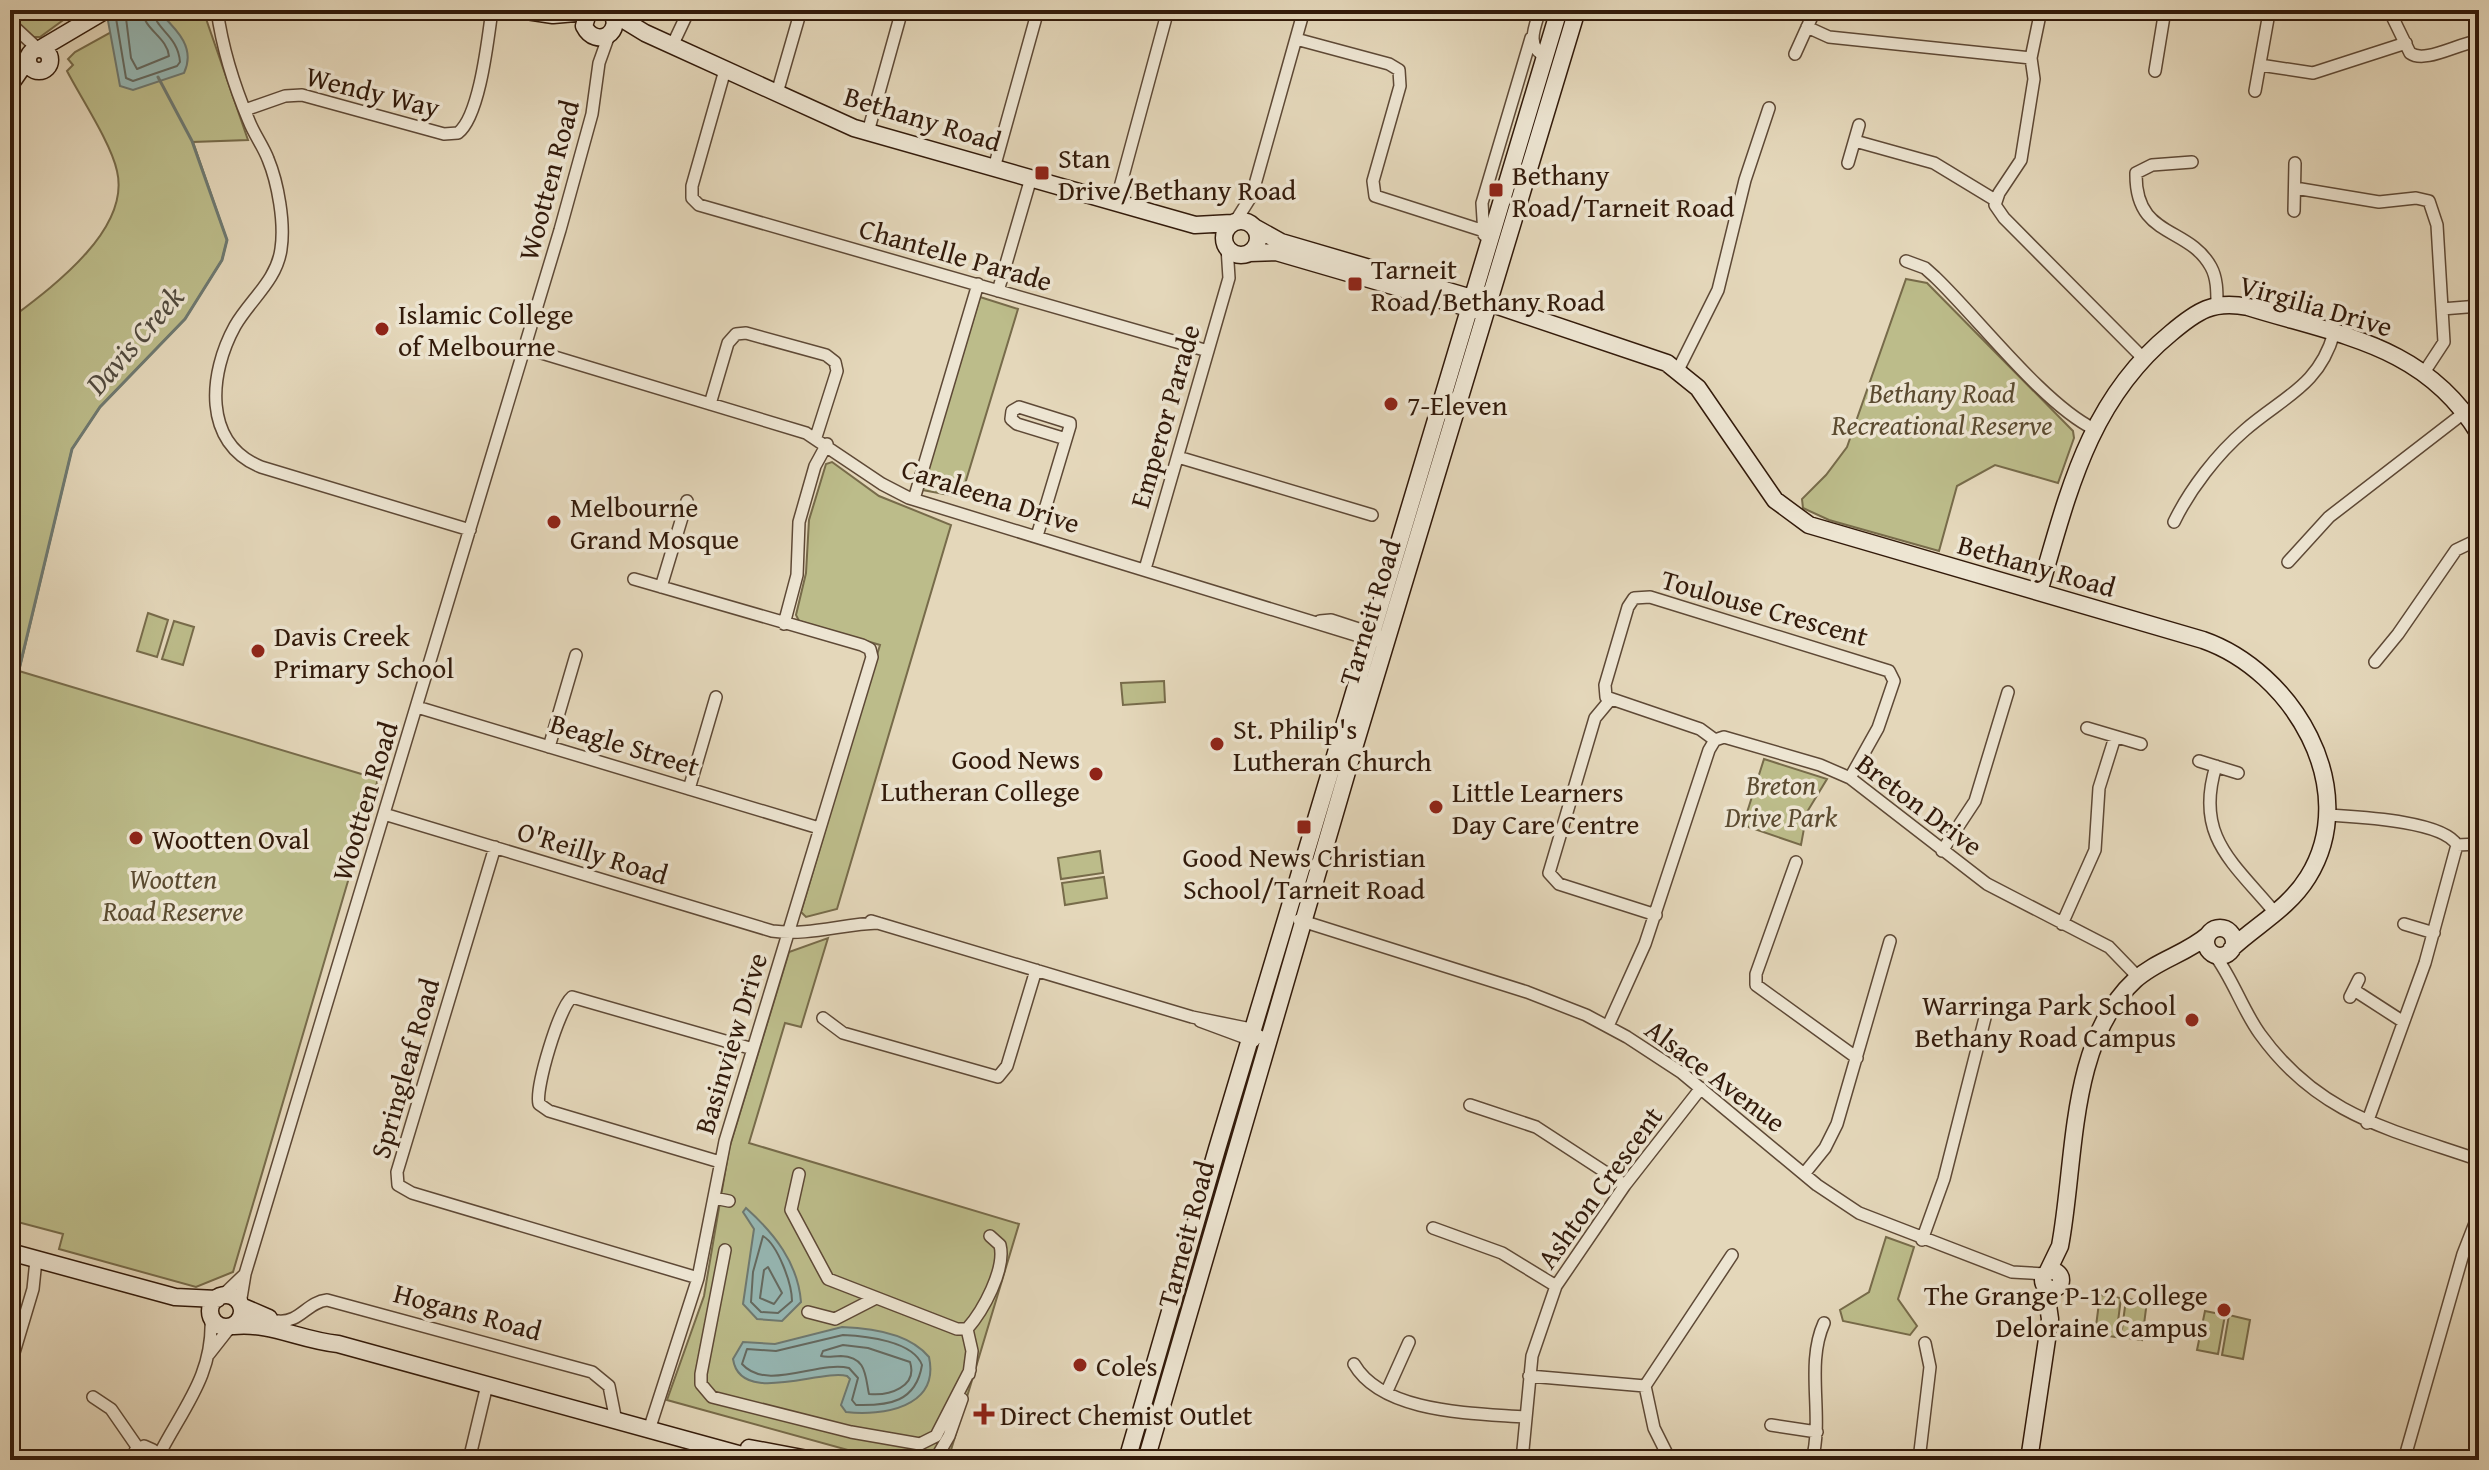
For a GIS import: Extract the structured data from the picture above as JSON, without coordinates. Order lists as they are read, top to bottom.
{
  "streets": {
    "street": [
      "Wendy Way",
      "Bethany Road",
      "Wootten Road",
      "Chantelle Parade",
      "Virgilia Drive",
      "Emperor Parade",
      "Caraleena Drive",
      "Toulouse Crescent",
      "Tarneit Road",
      "Beagle Street",
      "Breton Drive",
      "O'Reilly Road",
      "Basinview Drive",
      "Springleaf Road",
      "Alsace Avenue",
      "Ashton Crescent",
      "Hogans Road"
    ]
  },
  "crossings": [
    ["Bethany Road", "Wootten Road"],
    ["Bethany Road", "Chantelle Parade"],
    ["Bethany Road", "Virgilia Drive"],
    ["Bethany Road", "Emperor Parade"],
    ["Bethany Road", "Tarneit Road"],
    ["Wootten Road", "Caraleena Drive"],
    ["Wootten Road", "Beagle Street"],
    ["Wootten Road", "O'Reilly Road"],
    ["Chantelle Parade", "Emperor Parade"],
    ["Emperor Parade", "Caraleena Drive"],
    ["Caraleena Drive", "Tarneit Road"],
    ["Toulouse Crescent", "Breton Drive"],
    ["Tarneit Road", "O'Reilly Road"],
    ["Tarneit Road", "Alsace Avenue"],
    ["Beagle Street", "Basinview Drive"],
    ["O'Reilly Road", "Basinview Drive"],
    ["O'Reilly Road", "Springleaf Road"],
    ["Basinview Drive", "Springleaf Road"],
    ["Alsace Avenue", "Ashton Crescent"]
  ],
  "water": ["Davis Creek"],
  "parks": ["Bethany Road Recreational Reserve", "Breton Drive Park", "Wootten Road Reserve"],
  "places": {
    "transit": [
      "Stan Drive/Bethany Road",
      "Bethany Road/Tarneit Road",
      "Tarneit Road/Bethany Road",
      "Good News Christian School/Tarneit Road"
    ],
    "other": [
      "Islamic College of Melbourne",
      "7-Eleven",
      "Melbourne Grand Mosque",
      "Davis Creek Primary School",
      "St. Philip's Lutheran Church",
      "Good News Lutheran College",
      "Little Learners Day Care Centre",
      "Wootten Oval",
      "Warringa Park School Bethany Road Campus",
      "The Grange P-12 College Deloraine Campus",
      "Coles"
    ],
    "health": ["Direct Chemist Outlet"]
  }
}
